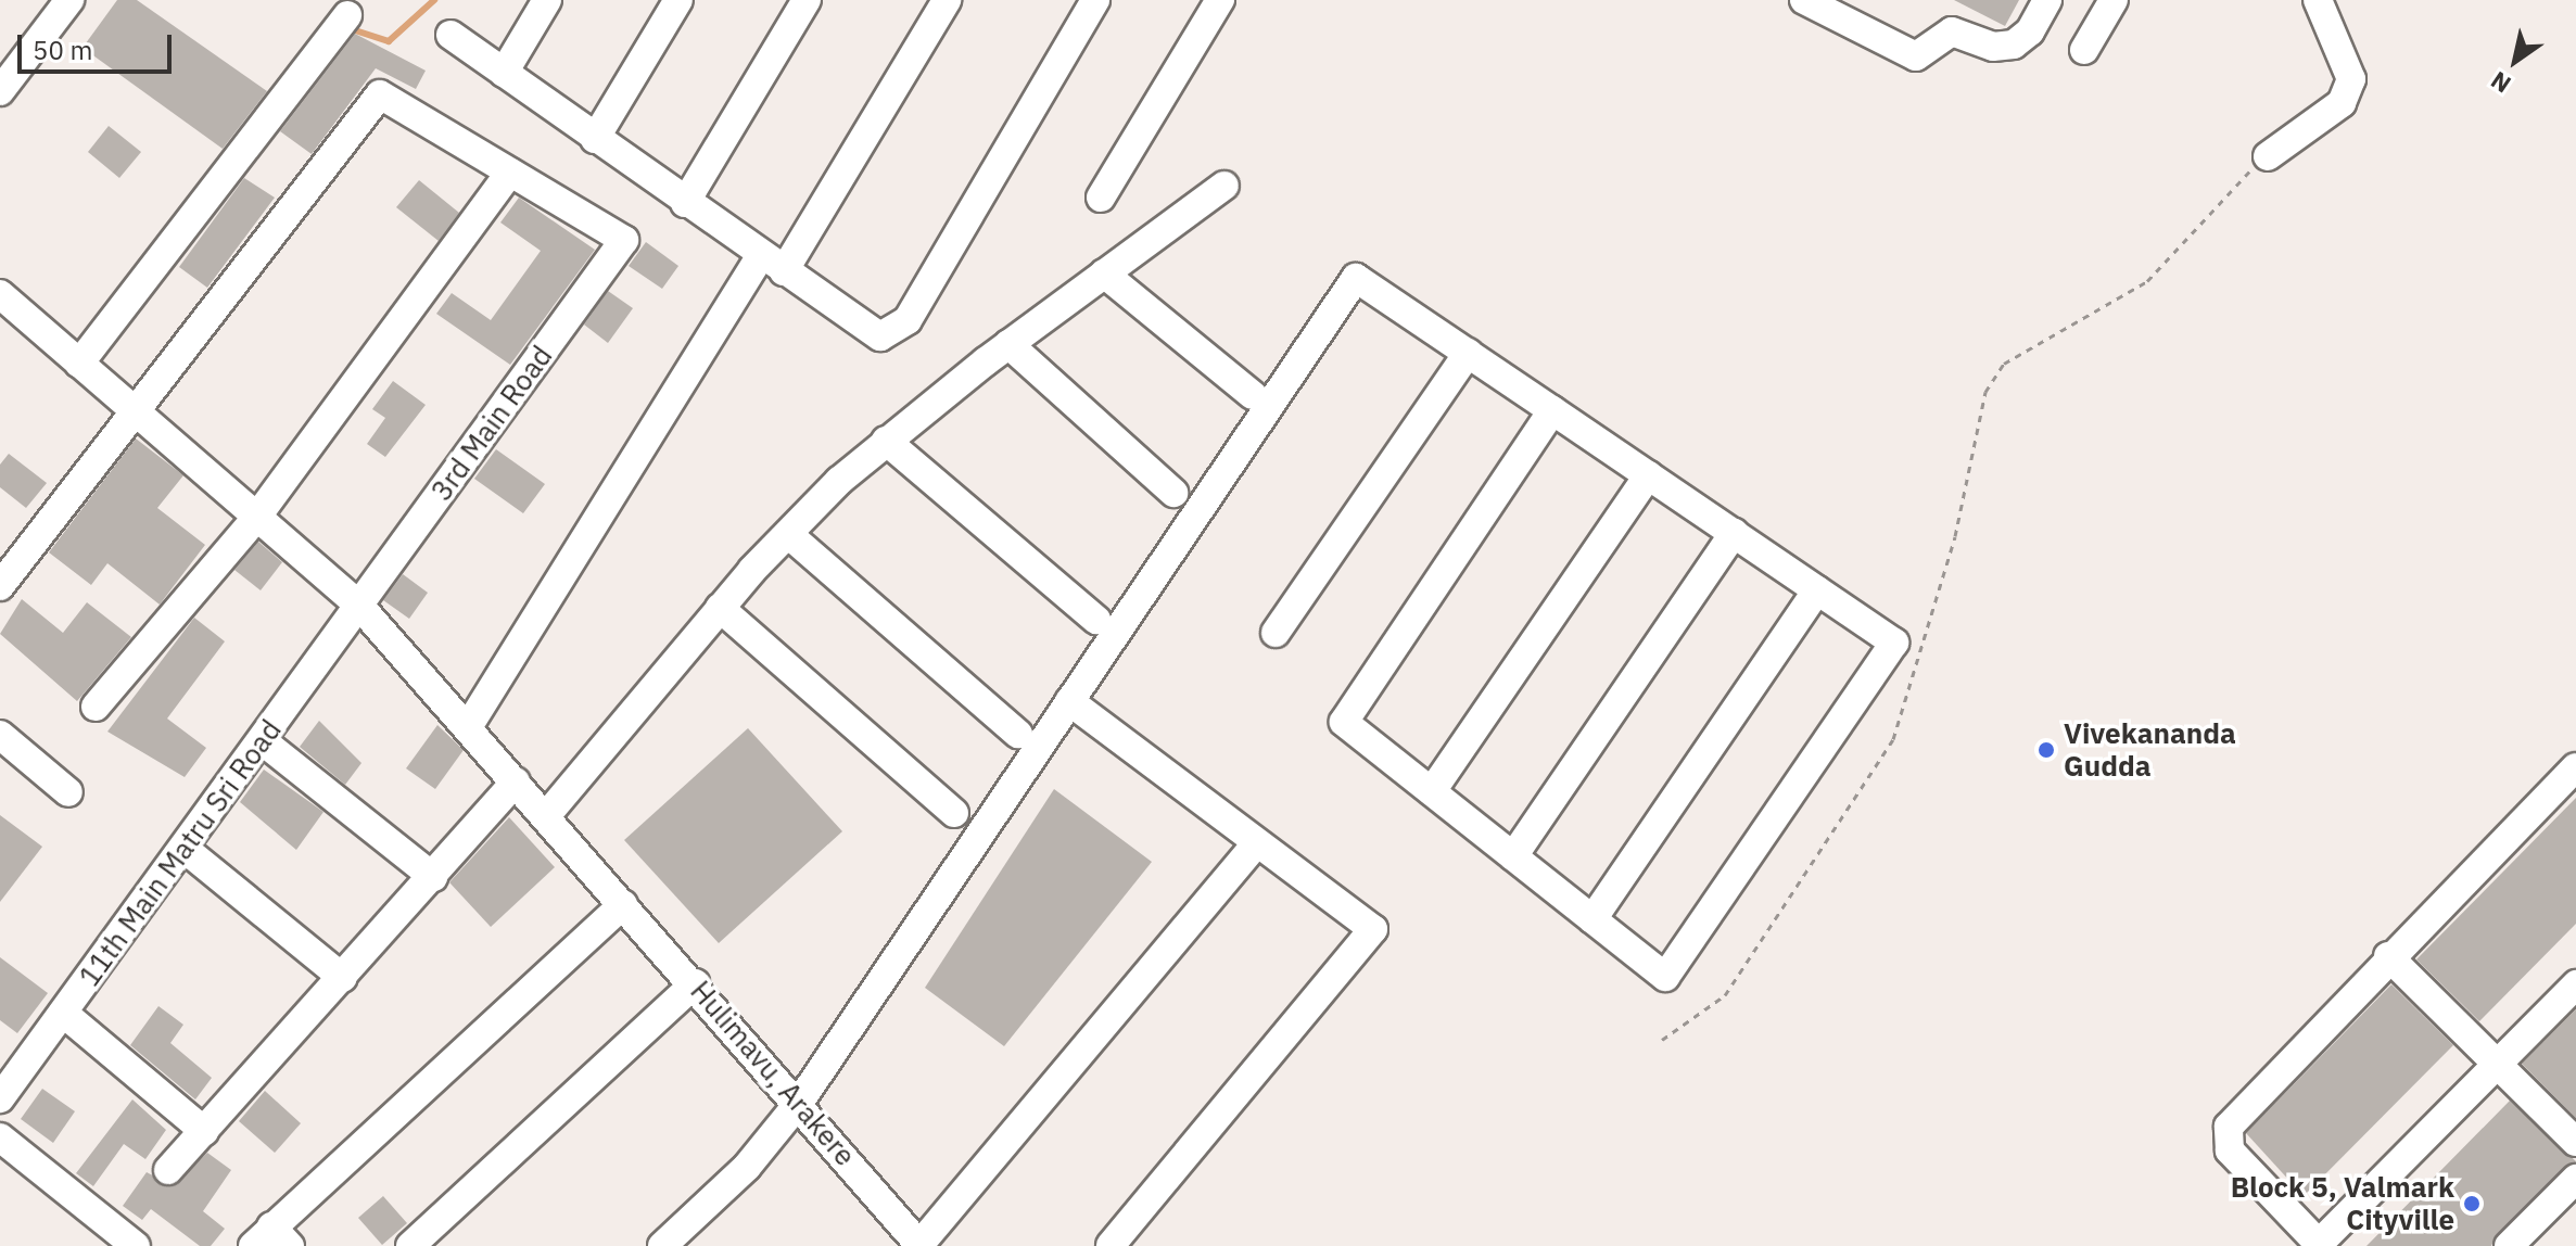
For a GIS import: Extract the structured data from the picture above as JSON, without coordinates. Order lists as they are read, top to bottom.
{
  "streets": {
    "street": ["3rd Main Road", "11th Main Matru Sri Road", "Hulimavu, Arakere"]
  },
  "crossings": [
    ["3rd Main Road", "11th Main Matru Sri Road"],
    ["3rd Main Road", "Hulimavu, Arakere"],
    ["11th Main Matru Sri Road", "Hulimavu, Arakere"]
  ],
  "places": ["Vivekananda Gudda", "Block 5, Valmark Cityville"],
  "scale_bar": "50 m",
  "north": "bottom left"
}
